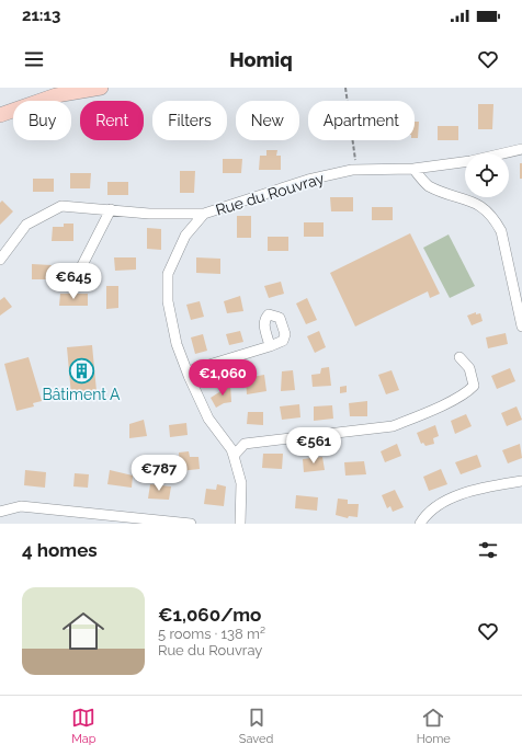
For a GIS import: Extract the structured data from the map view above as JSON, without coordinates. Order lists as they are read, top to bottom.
{
  "streets": {
    "street": ["Rue du Rouvray"]
  },
  "places": {
    "building": ["Bâtiment A"]
  },
  "page": {
    "status": "21:13",
    "header": "Homiq",
    "chip": [
      "Buy",
      "Rent",
      "Filters",
      "New",
      "Apartment"
    ],
    "price": [
      "€645",
      "€1,060",
      "€561",
      "€787"
    ],
    "heading": "4 homes",
    "list": [
      {
        "name": "€1,060/mo",
        "note": "5 rooms · 138 m² · Rue du Rouvray"
      }
    ],
    "tabs": ["Map", "Saved", "Home"]
  }
}
